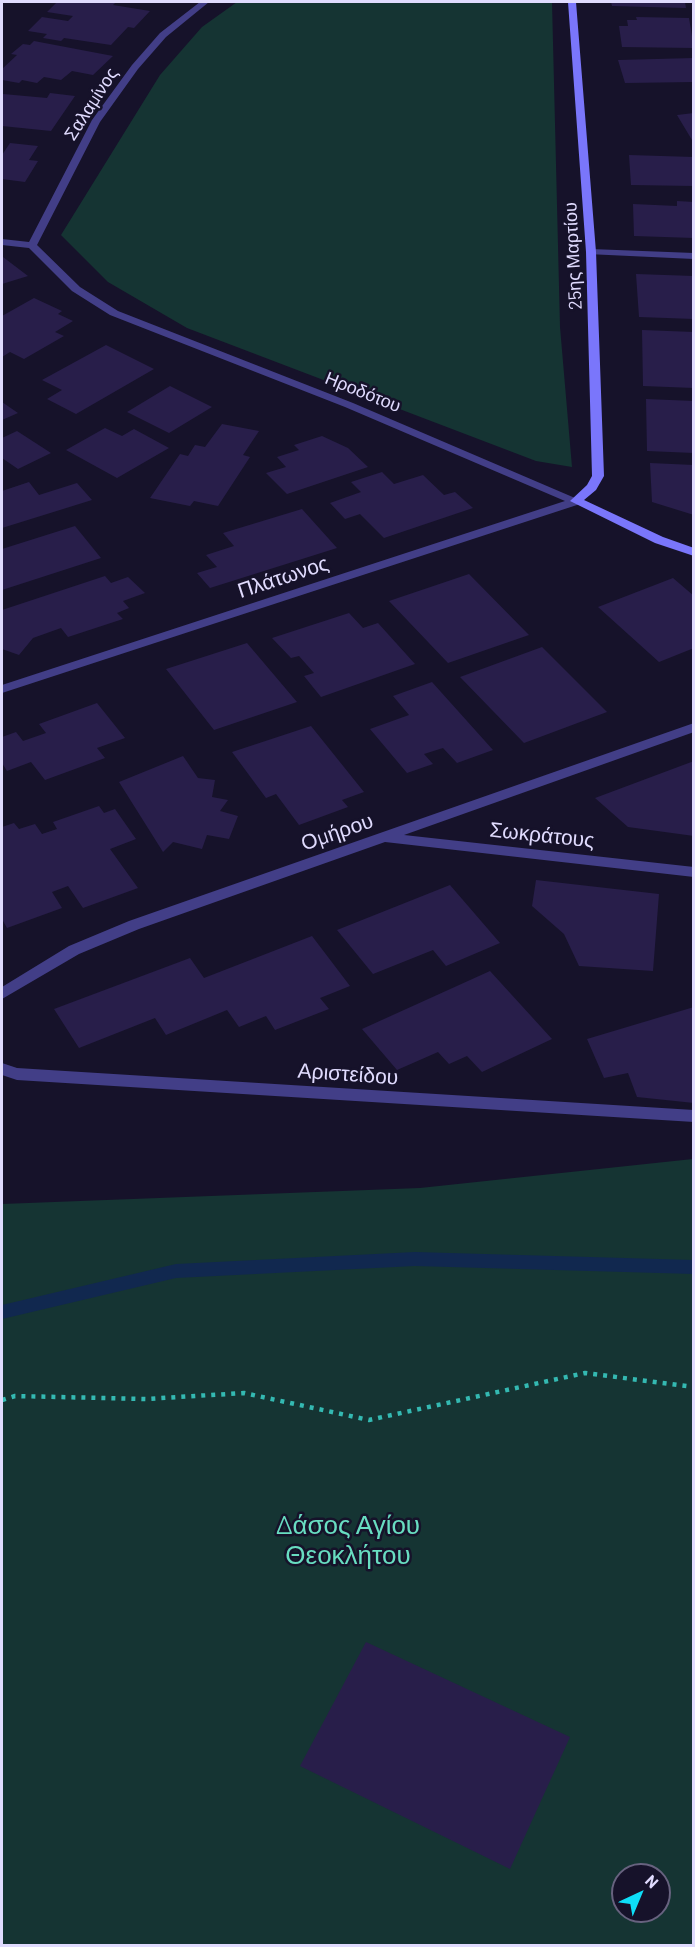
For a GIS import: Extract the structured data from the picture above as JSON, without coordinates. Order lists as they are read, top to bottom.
{
  "streets": {
    "street": [
      "Σαλαμίνος",
      "25ης Μαρτίου",
      "Ηροδότου",
      "Πλάτωνος",
      "Ομήρου",
      "Σωκράτους",
      "Αριστείδου"
    ]
  },
  "crossings": [
    ["Σαλαμίνος", "Ηροδότου"],
    ["25ης Μαρτίου", "Ηροδότου"],
    ["25ης Μαρτίου", "Πλάτωνος"],
    ["Ηροδότου", "Πλάτωνος"],
    ["Ομήρου", "Σωκράτους"]
  ],
  "parks": ["Δάσος Αγίου Θεοκλήτου"],
  "north": "top right"
}
